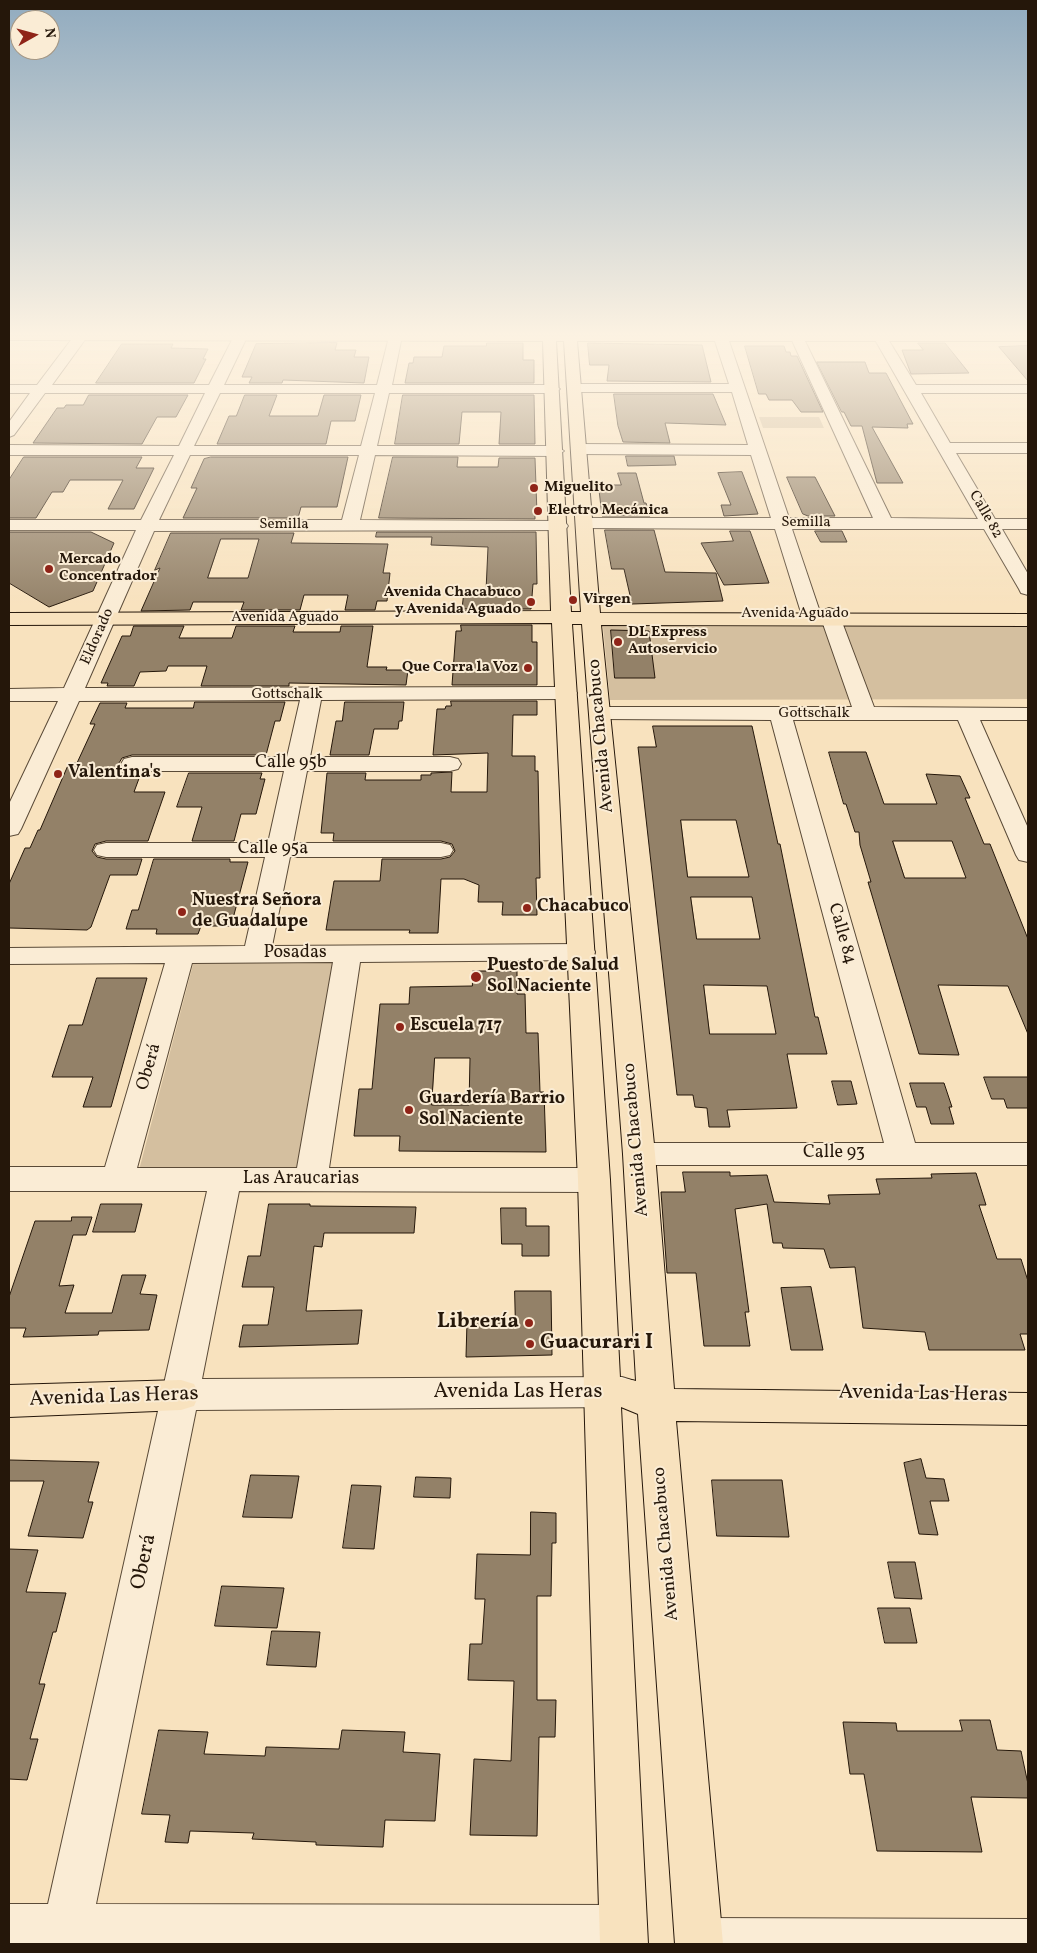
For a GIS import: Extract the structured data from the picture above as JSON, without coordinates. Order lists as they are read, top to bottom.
{
  "streets": {
    "main road": ["Avenida Aguado", "Avenida Chacabuco", "Avenida Las Heras"],
    "street": [
      "Calle 82",
      "Semilla",
      "Eldorado",
      "Gottschalk",
      "Calle 95b",
      "Calle 95a",
      "Calle 84",
      "Posadas",
      "Oberá",
      "Calle 93",
      "Las Araucarias"
    ]
  },
  "crossings": [
    ["Calle 82", "Semilla"],
    ["Semilla", "Eldorado"],
    ["Semilla", "Avenida Chacabuco"],
    ["Avenida Aguado", "Eldorado"],
    ["Avenida Aguado", "Avenida Chacabuco"],
    ["Eldorado", "Gottschalk"],
    ["Gottschalk", "Avenida Chacabuco"],
    ["Gottschalk", "Calle 84"],
    ["Avenida Chacabuco", "Posadas"],
    ["Avenida Chacabuco", "Calle 93"],
    ["Avenida Chacabuco", "Las Araucarias"],
    ["Avenida Chacabuco", "Avenida Las Heras"],
    ["Calle 84", "Calle 93"],
    ["Posadas", "Oberá"],
    ["Oberá", "Las Araucarias"],
    ["Oberá", "Avenida Las Heras"]
  ],
  "places": [
    "Miguelito",
    "Electro Mecánica",
    "Mercado Concentrador",
    "Virgen",
    "Avenida Chacabuco y Avenida Aguado",
    "DL Express Autoservicio",
    "Que Corra la Voz",
    "Valentina's",
    "Chacabuco",
    "Nuestra Señora de Guadalupe",
    "Puesto de Salud Sol Naciente",
    "Escuela 717",
    "Guardería Barrio Sol Naciente",
    "Librería",
    "Guacurari I"
  ],
  "north": "right"
}
